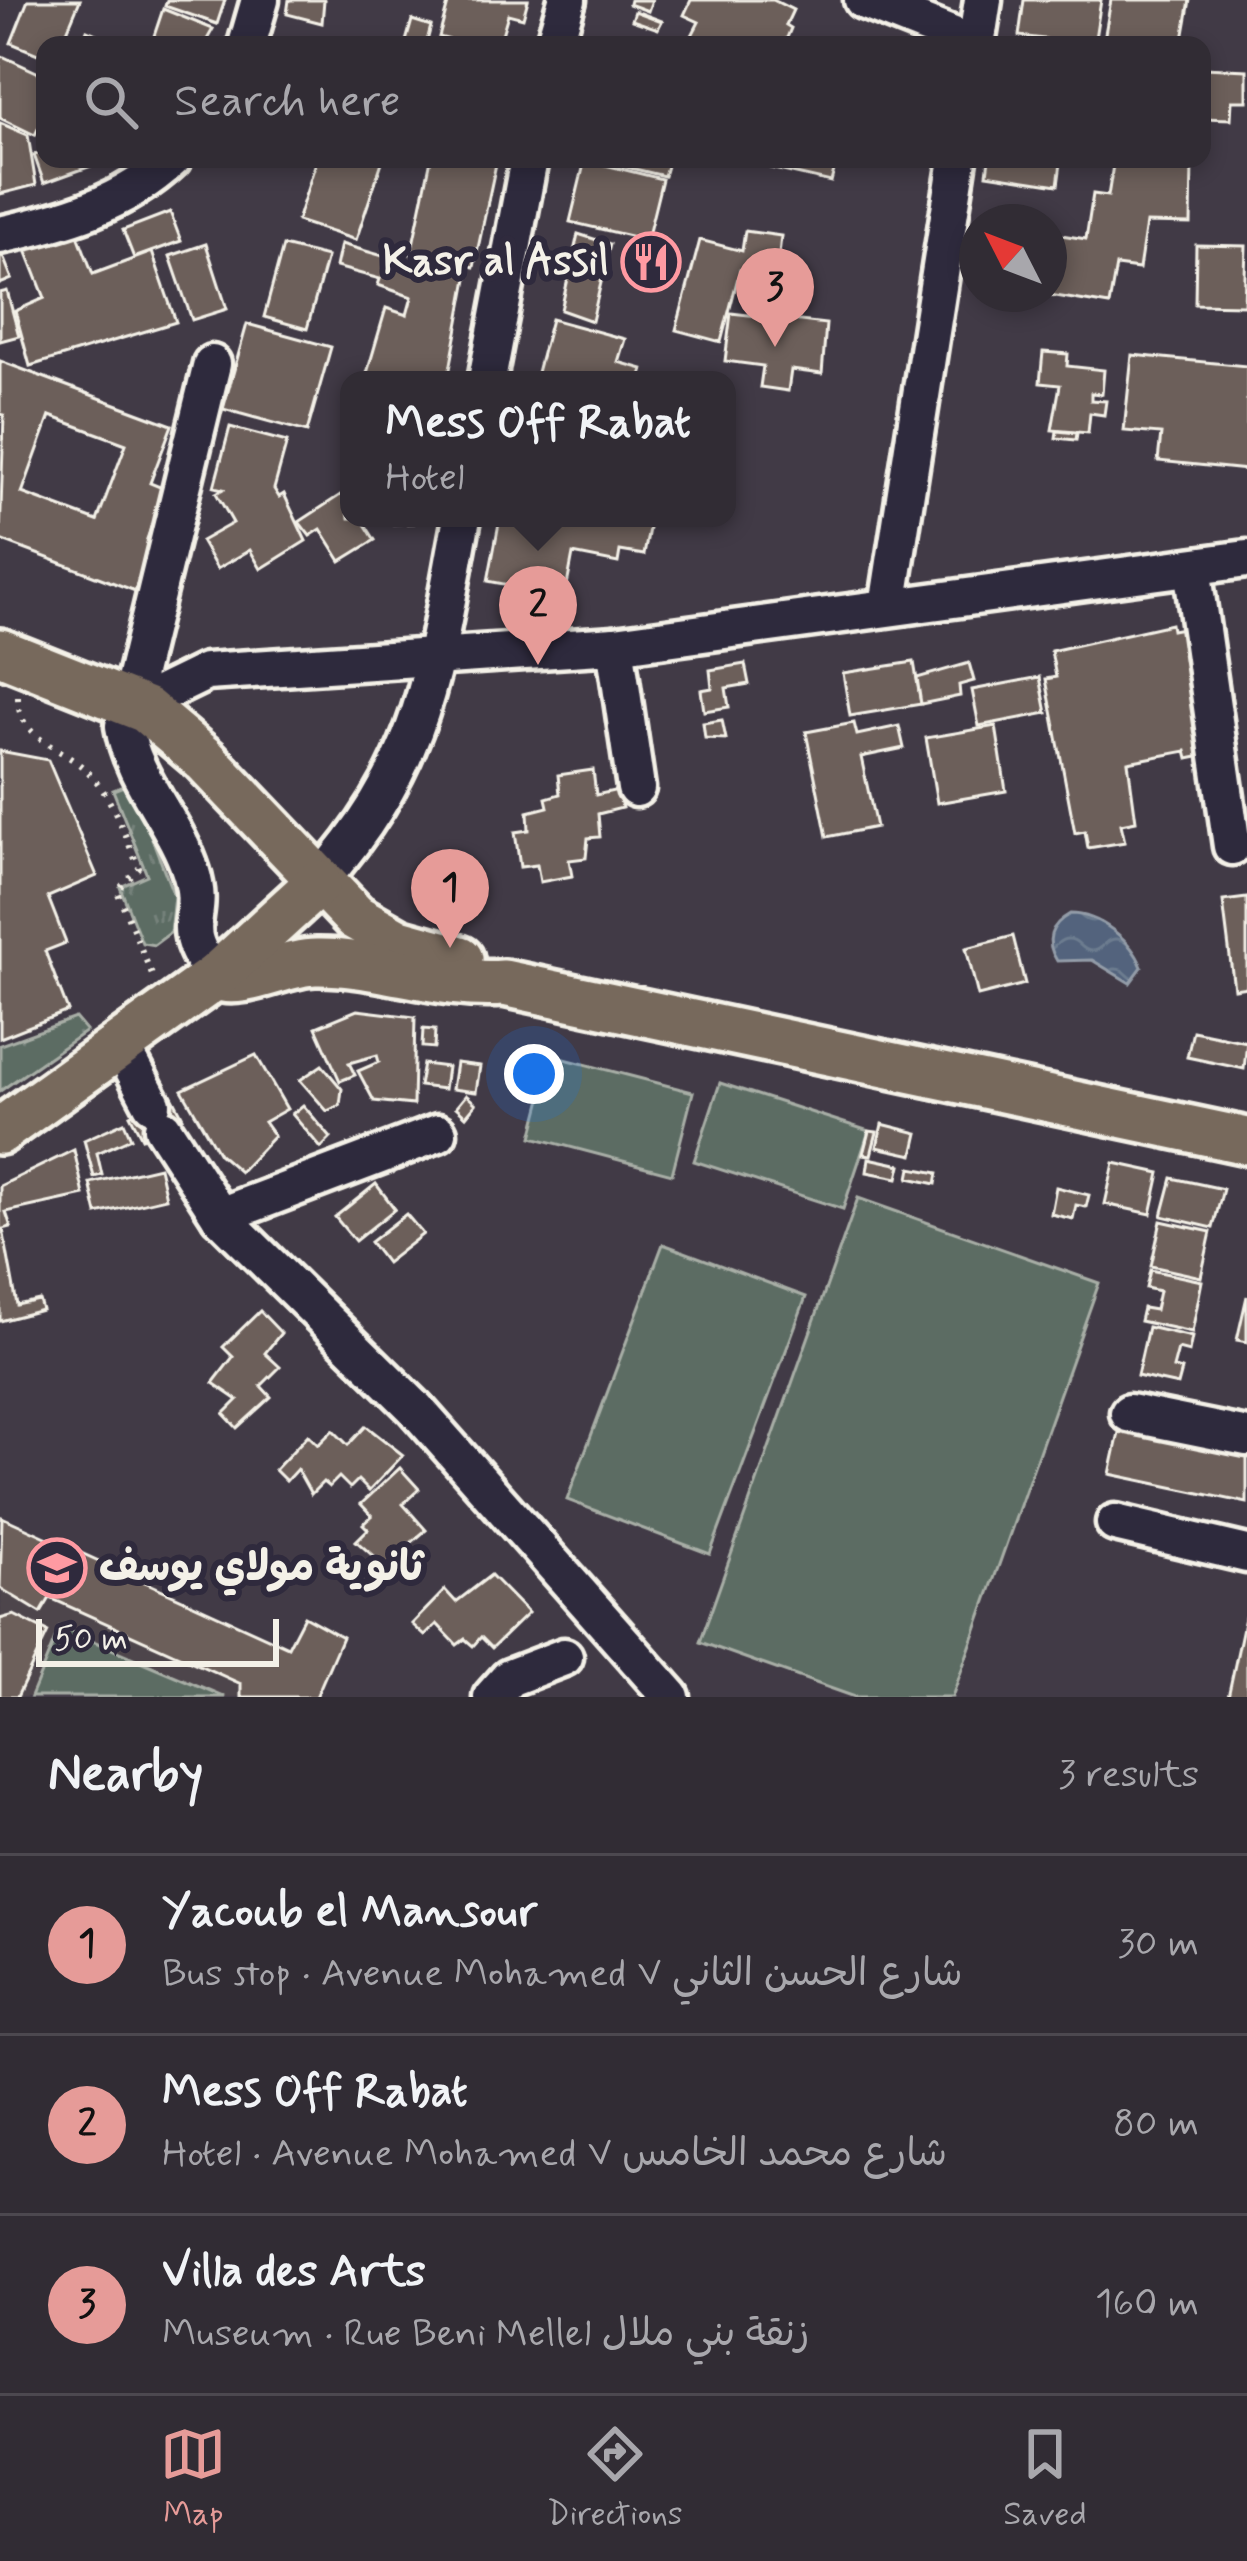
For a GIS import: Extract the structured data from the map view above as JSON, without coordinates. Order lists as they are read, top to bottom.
{
  "places": {
    "restaurant": ["Kasr al Assil"],
    "school or university": ["ثانوية مولاي يوسف"]
  },
  "scale_bar": "50 m",
  "north": "top left",
  "page": {
    "search": "Search here",
    "pins": ["3", "2", "1"],
    "popup": ["Mess Off Rabat", "Hotel"],
    "scale": "50 m",
    "heading": ["Nearby", "3 results"],
    "list": [
      {
        "mark": "1",
        "name": "Yacoub el Mansour",
        "note": "Bus stop · Avenue Mohamed V شارع الحسن الثاني",
        "value": "30 m"
      },
      {
        "mark": "2",
        "name": "Mess Off Rabat",
        "note": "Hotel · Avenue Mohamed V شارع محمد الخامس",
        "value": "80 m"
      },
      {
        "mark": "3",
        "name": "Villa des Arts",
        "note": "Museum · Rue Beni Mellel زنقة بني ملال",
        "value": "160 m"
      }
    ],
    "nav": ["Map", "Directions", "Saved"]
  }
}
